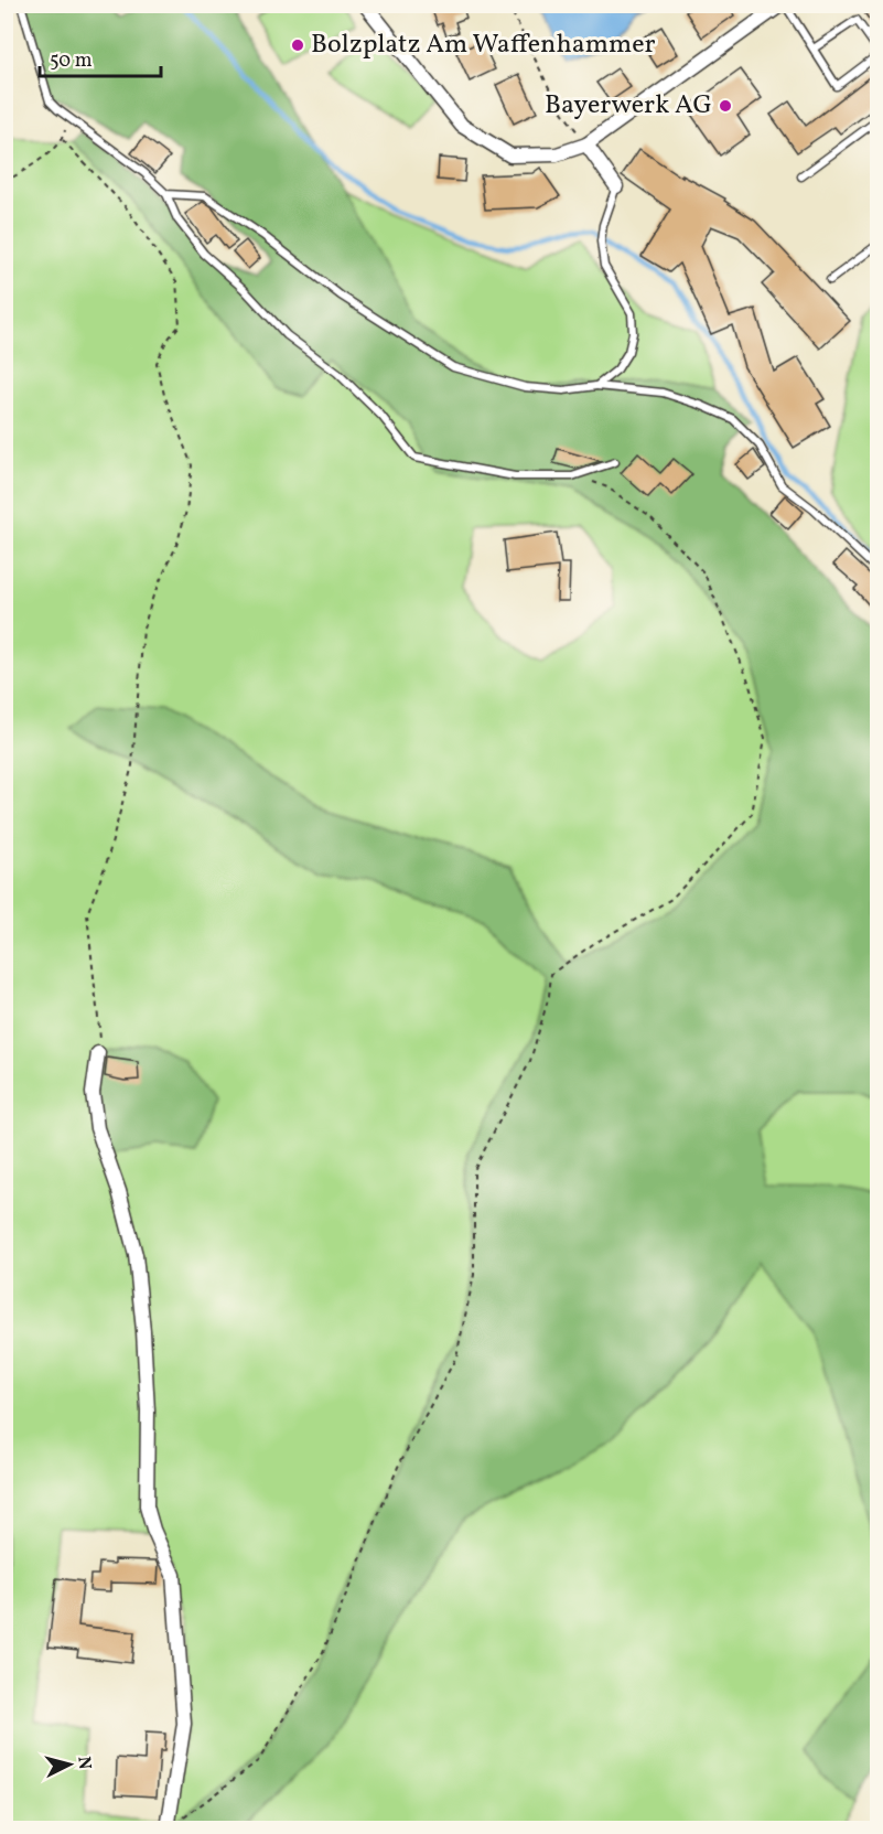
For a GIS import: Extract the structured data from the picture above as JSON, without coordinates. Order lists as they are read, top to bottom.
{
  "places": ["Bolzplatz Am Waffenhammer", "Bayerwerk AG"],
  "scale_bar": "50 m",
  "north": "right"
}
